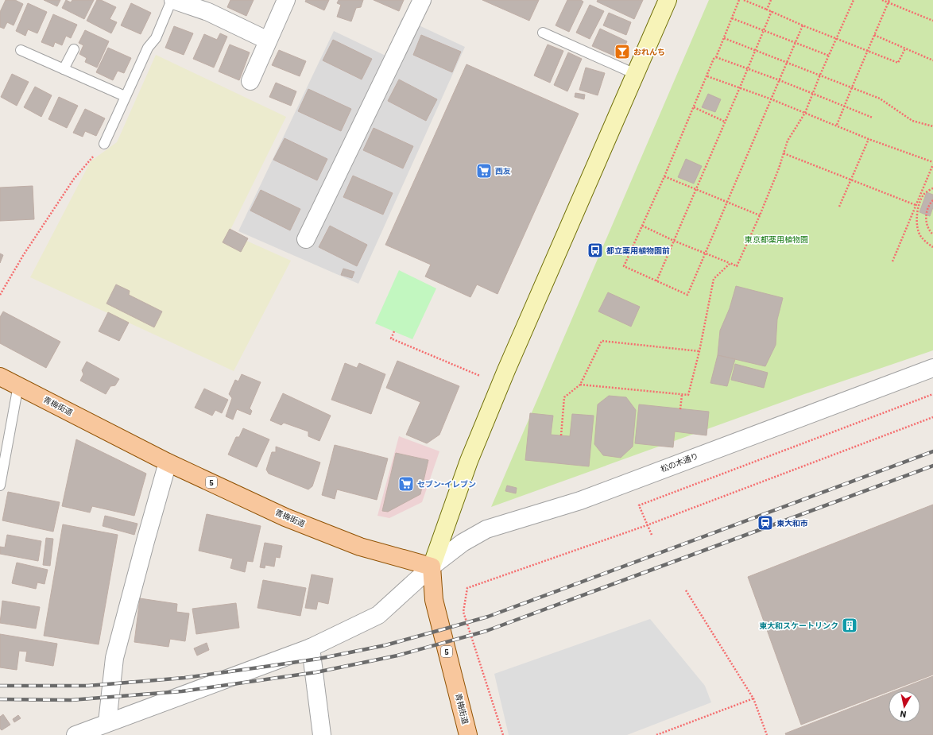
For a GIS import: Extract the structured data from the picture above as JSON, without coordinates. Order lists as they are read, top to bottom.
{
  "streets": {
    "main road": ["青梅街道", "5"],
    "street": ["松の木通り"]
  },
  "crossings": [
    ["青梅街道", "松の木通り"]
  ],
  "parks": ["東京都薬用植物園"],
  "places": {
    "bar": ["おれんち"],
    "supermarket": ["西友", "セブン-イレブン"],
    "bus stop": ["都立薬用植物園前"],
    "station": ["東大和市"],
    "building": ["東大和スケートリンク"]
  },
  "north": "bottom"
}
